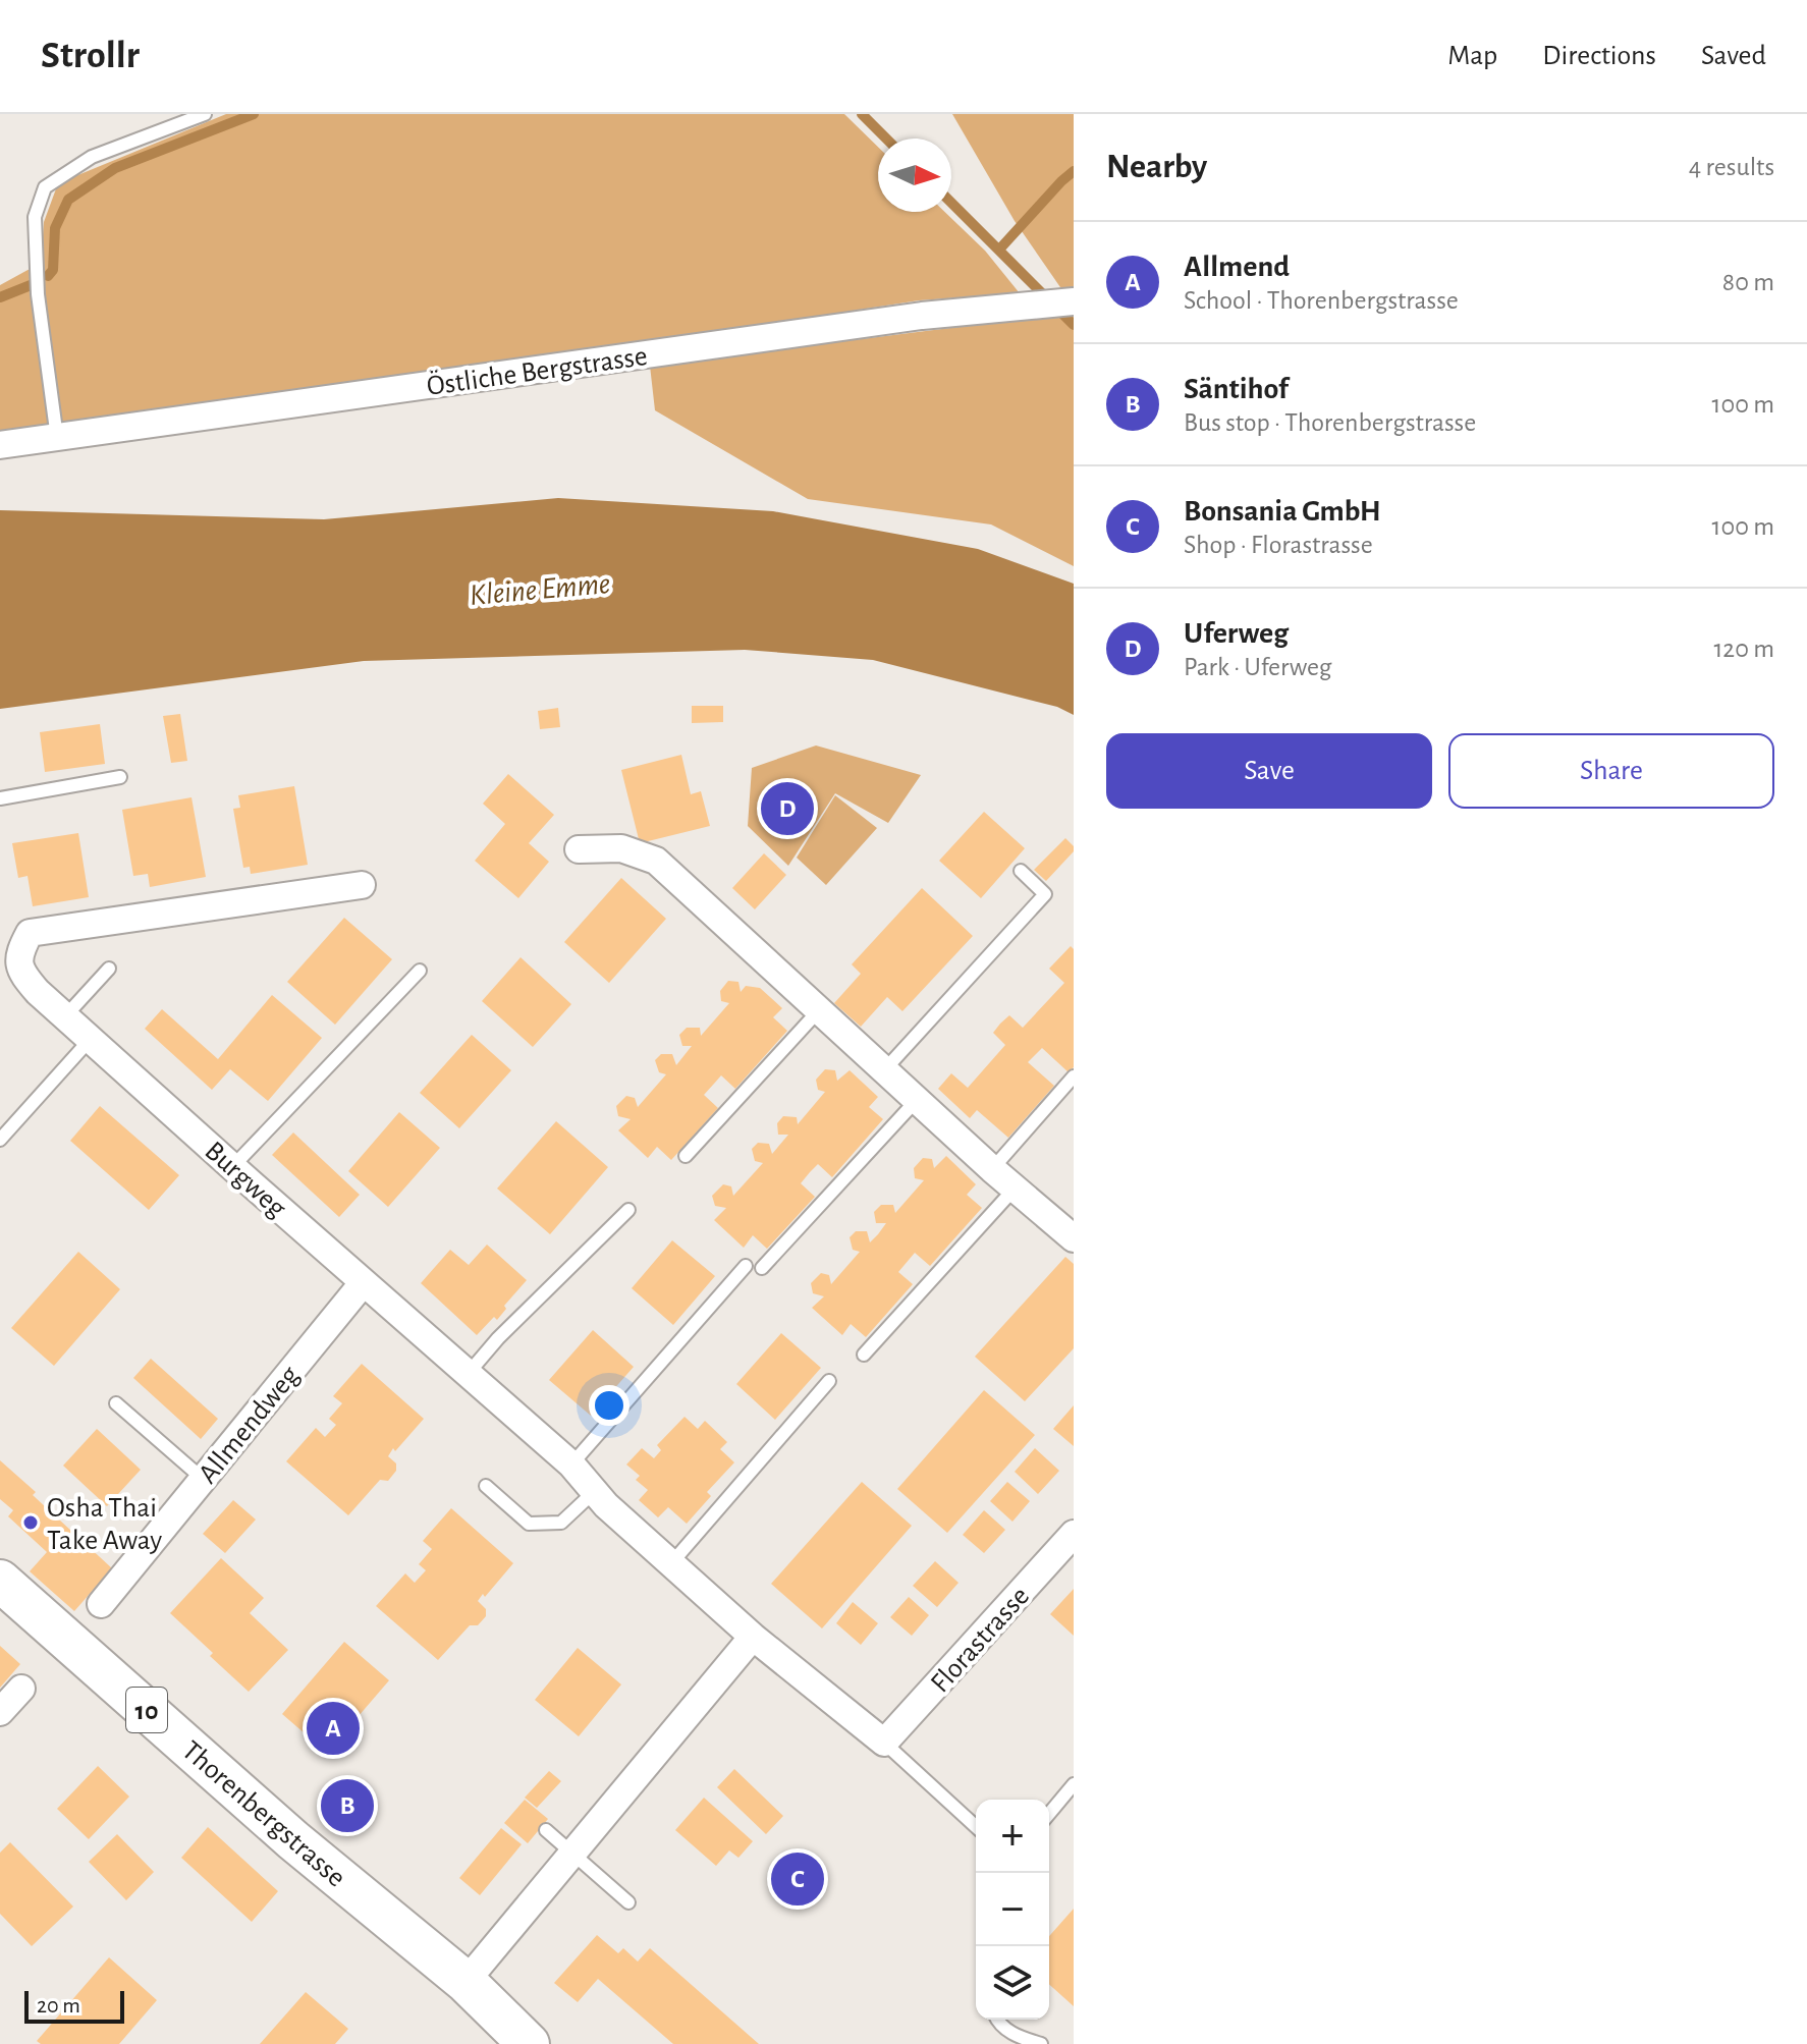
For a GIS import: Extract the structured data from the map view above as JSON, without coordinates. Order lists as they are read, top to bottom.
{
  "streets": {
    "main road": ["10", "Thorenbergstrasse"],
    "street": [
      "Östliche Bergstrasse",
      "Burgweg",
      "Allmendweg",
      "Florastrasse"
    ]
  },
  "crossings": [
    ["Burgweg", "Allmendweg"],
    ["Burgweg", "Florastrasse"]
  ],
  "water": ["Kleine Emme"],
  "places": ["Osha Thai Take Away"],
  "scale_bar": "20 m",
  "north": "right",
  "page": {
    "header": "Strollr",
    "nav": ["Map", "Directions", "Saved"],
    "heading": ["Nearby", "4 results"],
    "list": [
      {
        "mark": "A",
        "name": "Allmend",
        "note": "School · Thorenbergstrasse",
        "value": "80 m"
      },
      {
        "mark": "B",
        "name": "Säntihof",
        "note": "Bus stop · Thorenbergstrasse",
        "value": "100 m"
      },
      {
        "mark": "C",
        "name": "Bonsania GmbH",
        "note": "Shop · Florastrasse",
        "value": "100 m"
      },
      {
        "mark": "D",
        "name": "Uferweg",
        "note": "Park · Uferweg",
        "value": "120 m"
      }
    ],
    "buttons": ["Save", "Share"],
    "pins": [
      "D",
      "A",
      "B",
      "C"
    ],
    "map_buttons": ["+", "−"],
    "scale": "20 m"
  }
}
